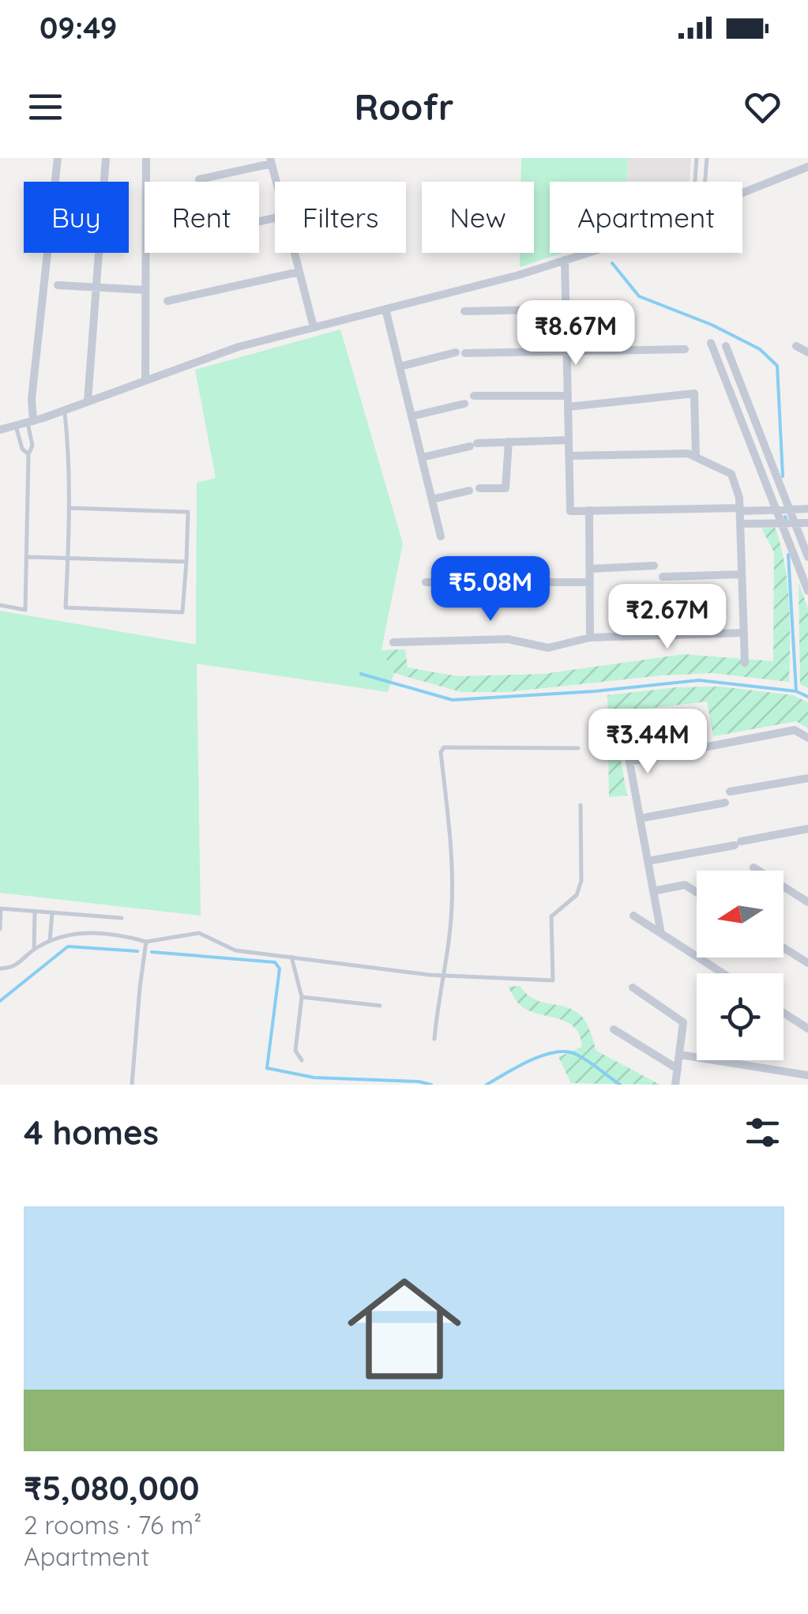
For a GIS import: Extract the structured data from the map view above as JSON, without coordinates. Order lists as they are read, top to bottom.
{
  "north": "left",
  "page": {
    "status": "09:49",
    "header": "Roofr",
    "chip": [
      "Buy",
      "Rent",
      "Filters",
      "New",
      "Apartment"
    ],
    "price": [
      "₹8.67M",
      "₹5.08M",
      "₹2.67M",
      "₹3.44M"
    ],
    "heading": "4 homes",
    "list": [
      {
        "name": "₹5,080,000",
        "note": "2 rooms · 76 m² · Apartment"
      }
    ]
  }
}
